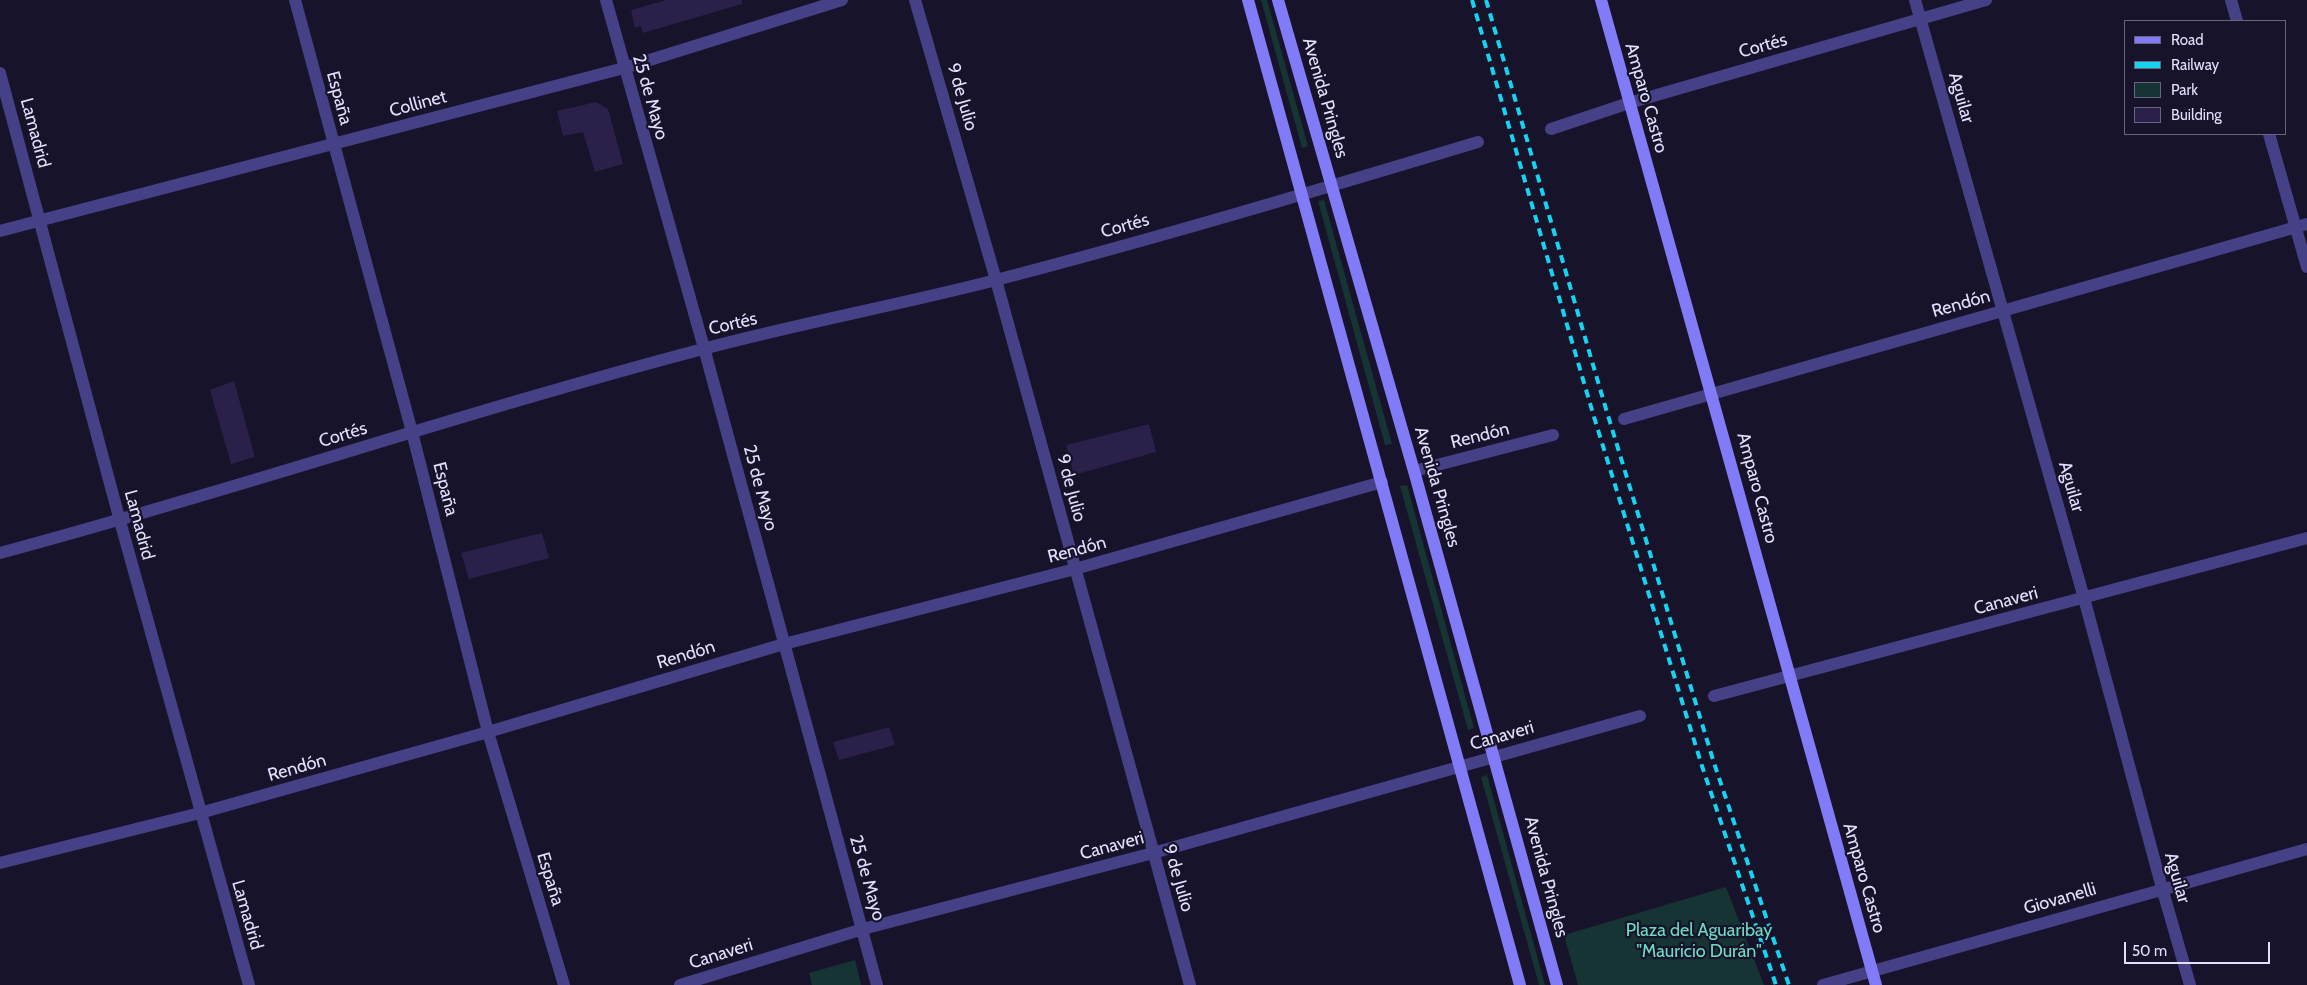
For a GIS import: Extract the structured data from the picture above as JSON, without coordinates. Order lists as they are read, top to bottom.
{
  "streets": {
    "main road": ["Avenida Pringles", "Amparo Castro"],
    "street": [
      "Cortés",
      "25 de Mayo",
      "9 de Julio",
      "España",
      "Aguilar",
      "Collinet",
      "Lamadrid",
      "Rendón",
      "Canaveri",
      "Giovanelli"
    ]
  },
  "crossings": [
    ["Cortés", "25 de Mayo"],
    ["Cortés", "9 de Julio"],
    ["Cortés", "España"],
    ["Cortés", "Avenida Pringles"],
    ["Cortés", "Amparo Castro"],
    ["Cortés", "Aguilar"],
    ["Cortés", "Lamadrid"],
    ["25 de Mayo", "Collinet"],
    ["25 de Mayo", "Rendón"],
    ["25 de Mayo", "Canaveri"],
    ["9 de Julio", "Rendón"],
    ["9 de Julio", "Canaveri"],
    ["España", "Collinet"],
    ["España", "Rendón"],
    ["Avenida Pringles", "Rendón"],
    ["Avenida Pringles", "Canaveri"],
    ["Amparo Castro", "Rendón"],
    ["Amparo Castro", "Canaveri"],
    ["Amparo Castro", "Giovanelli"],
    ["Aguilar", "Rendón"],
    ["Aguilar", "Canaveri"],
    ["Aguilar", "Giovanelli"],
    ["Collinet", "Lamadrid"],
    ["Lamadrid", "Rendón"]
  ],
  "parks": ["Plaza del Aguaribay \"Mauricio Durán\""],
  "legend": [
    "Road",
    "Railway",
    "Park",
    "Building"
  ],
  "scale_bar": "50 m"
}
